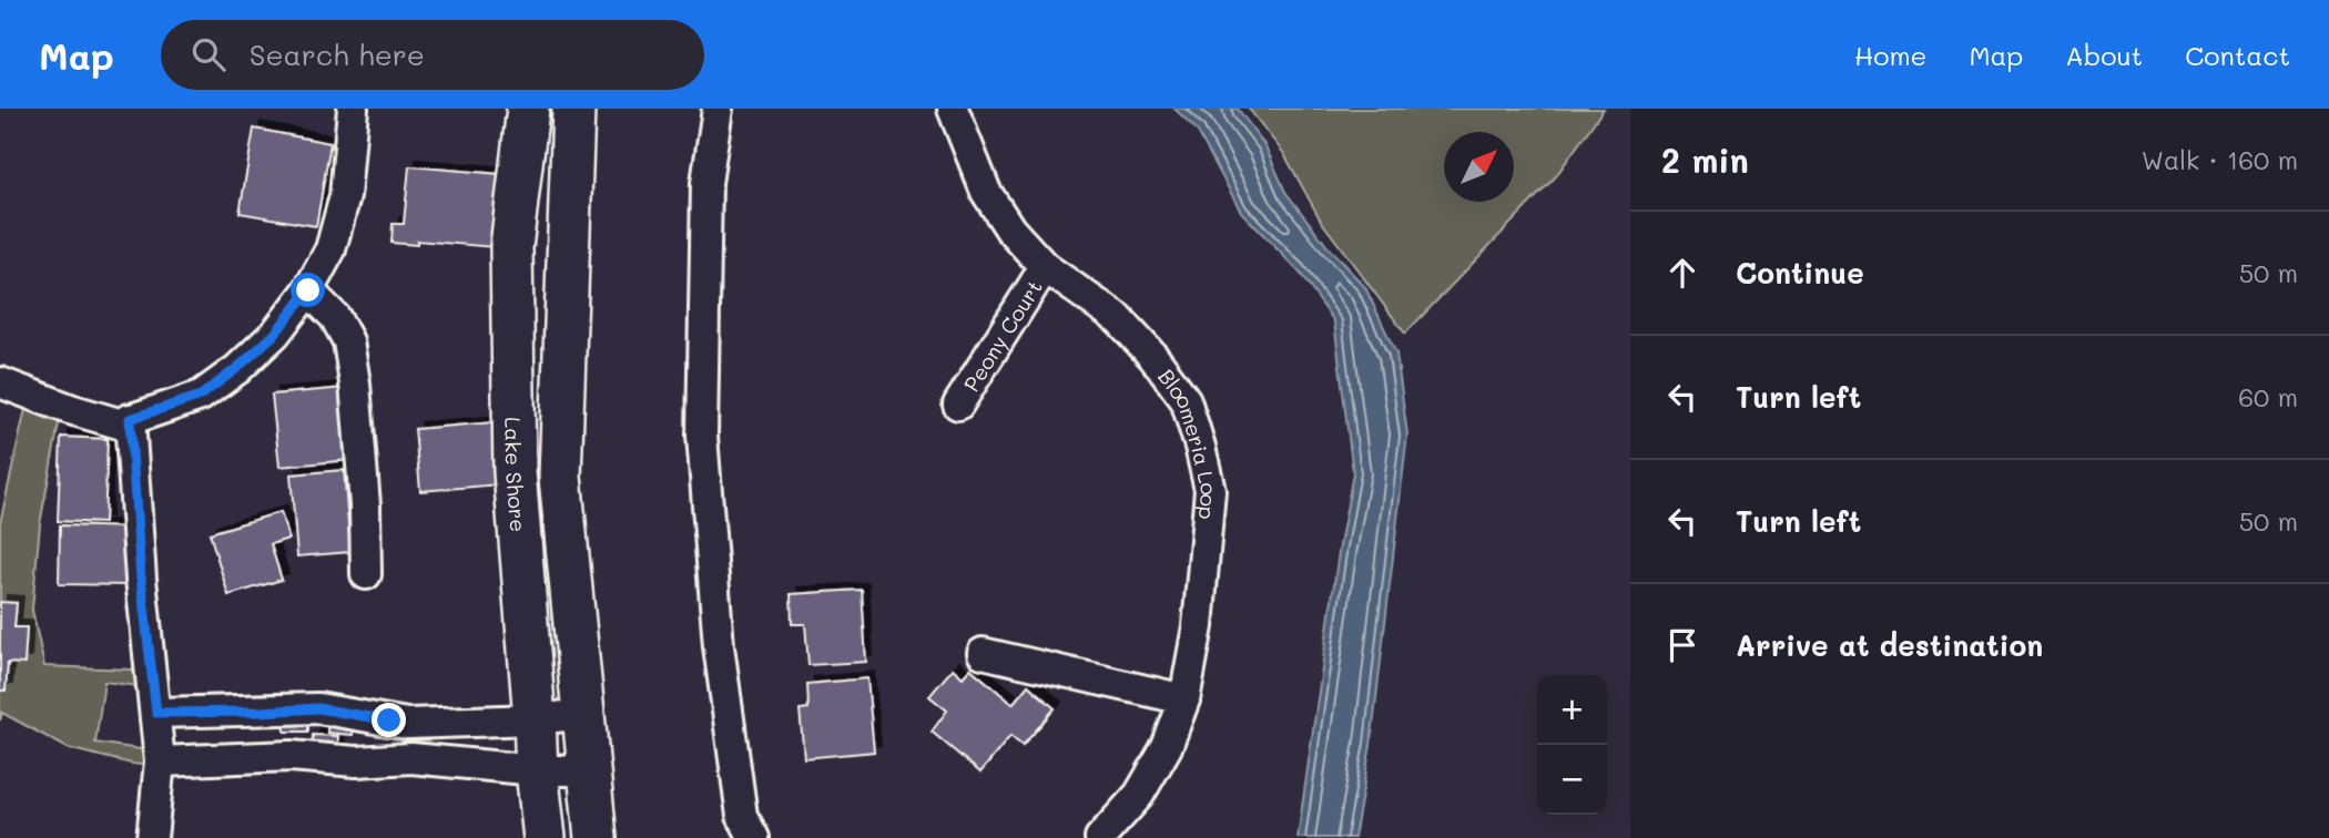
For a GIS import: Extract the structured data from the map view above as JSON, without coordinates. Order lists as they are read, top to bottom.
{
  "streets": {
    "street": ["Peony Court", "Bloomeria Loop", "Lake Shore"]
  },
  "crossings": [
    ["Peony Court", "Bloomeria Loop"]
  ],
  "north": "top right",
  "page": {
    "header": "Map",
    "search": "Search here",
    "nav": [
      "Home",
      "Map",
      "About",
      "Contact"
    ],
    "heading": ["2 min", "Walk · 160 m"],
    "list": [
      ["Continue", "50 m"],
      ["Turn left", "60 m"],
      ["Turn left", "50 m"],
      "Arrive at destination"
    ],
    "map_buttons": ["+", "−"]
  }
}
